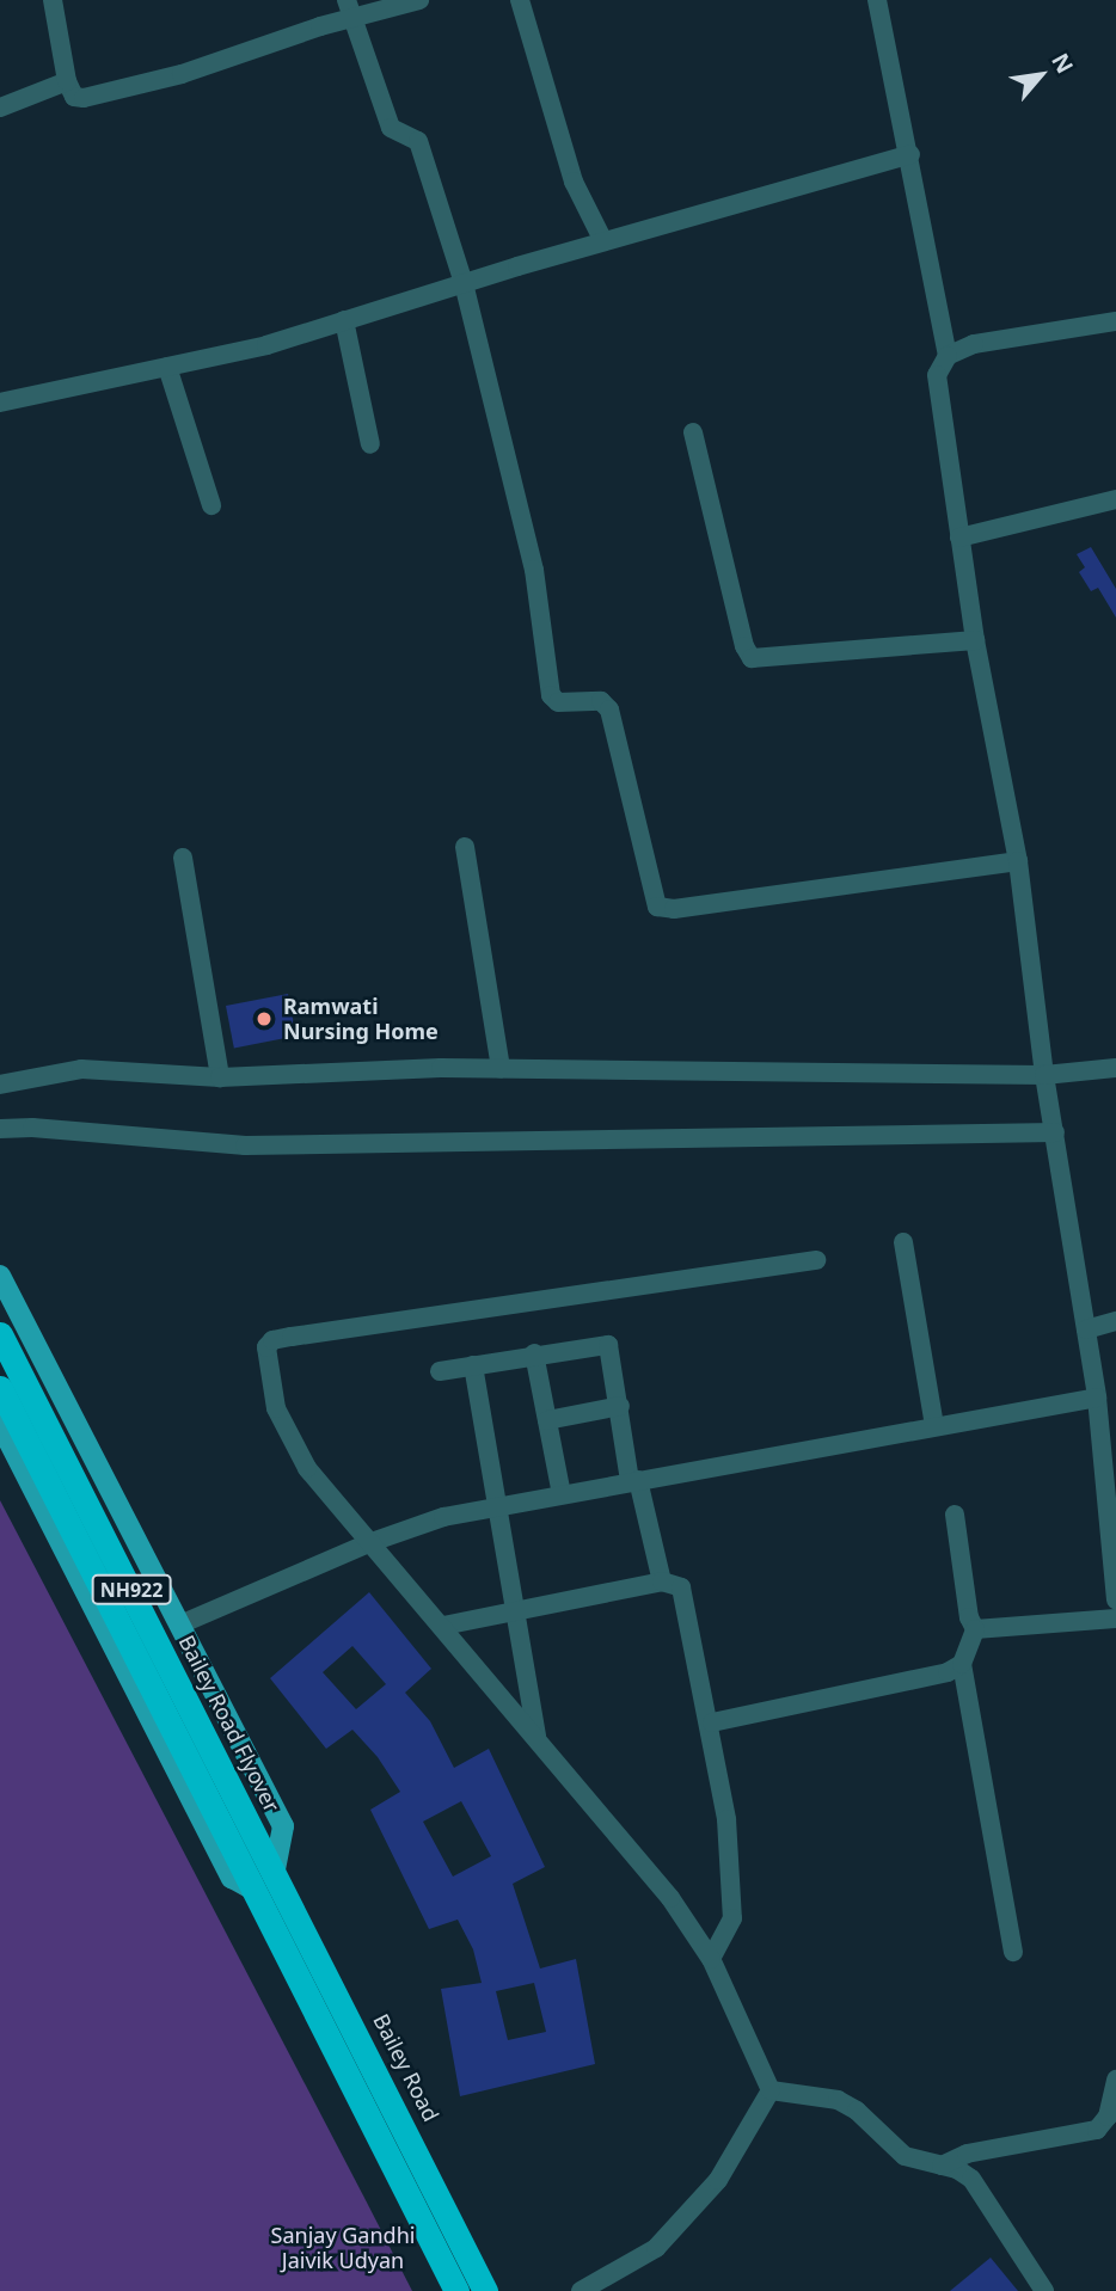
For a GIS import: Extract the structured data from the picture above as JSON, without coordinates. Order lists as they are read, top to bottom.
{
  "streets": {
    "highway": ["NH922", "Bailey Road Flyover", "Bailey Road"]
  },
  "crossings": [
    ["Bailey Road Flyover", "Bailey Road"]
  ],
  "parks": ["Sanjay Gandhi Jaivik Udyan"],
  "places": ["Ramwati Nursing Home"],
  "north": "top right"
}
